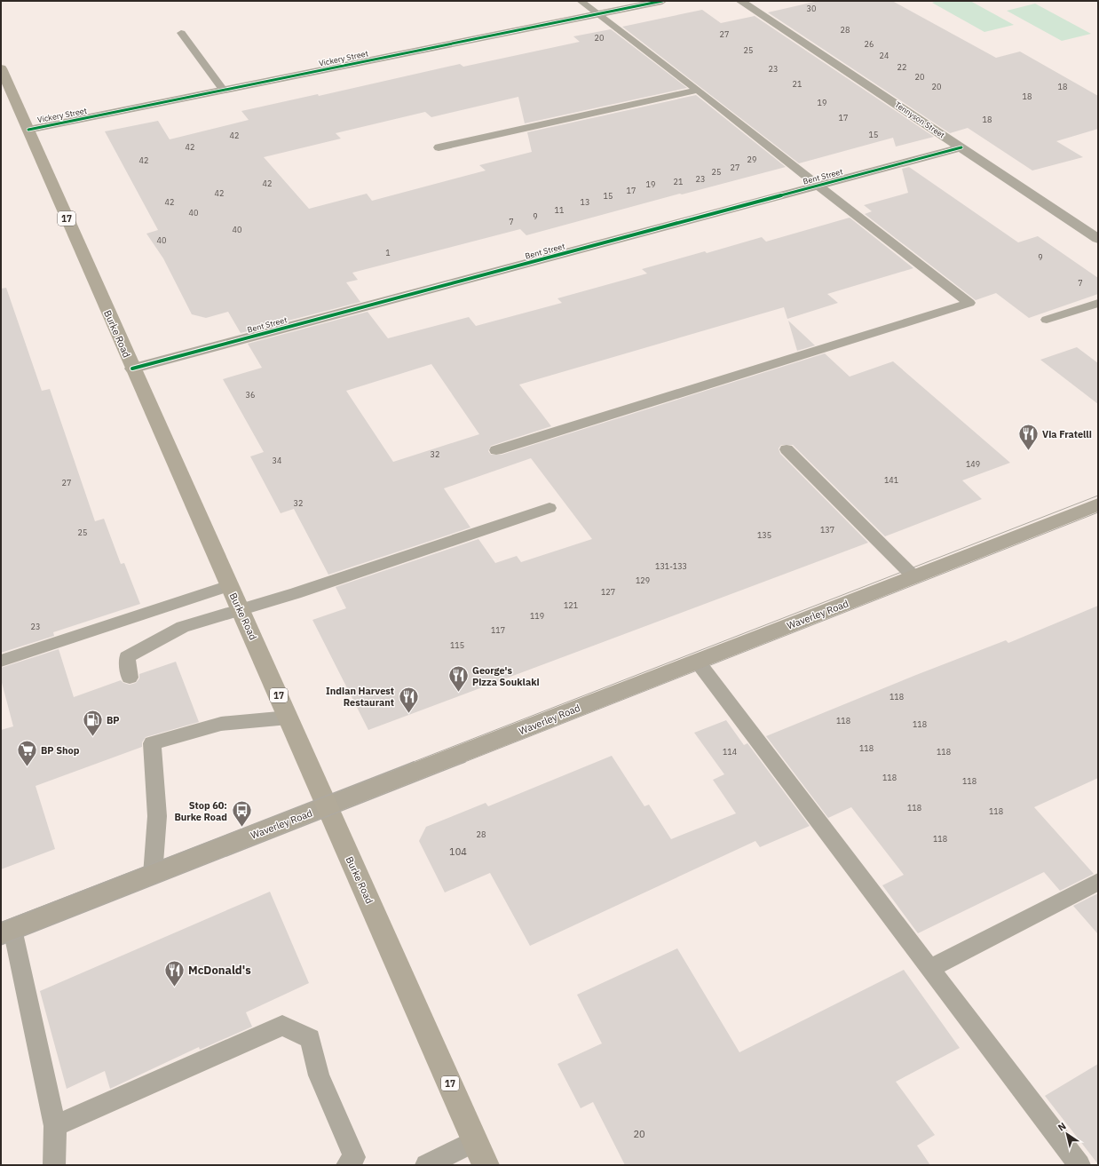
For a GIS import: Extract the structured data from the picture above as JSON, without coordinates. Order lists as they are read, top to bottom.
{
  "streets": {
    "main road": ["17", "Burke Road", "Waverley Road"],
    "street": ["Vickery Street", "Tennyson Street", "Bent Street"]
  },
  "crossings": [
    ["Vickery Street", "Burke Road"],
    ["Tennyson Street", "Bent Street"],
    ["Bent Street", "Burke Road"],
    ["Burke Road", "Waverley Road"]
  ],
  "places": {
    "restaurant": [
      "Via Fratelli",
      "George's Pizza Souklaki",
      "Indian Harvest Restaurant",
      "McDonald's"
    ],
    "fuel station": ["BP"],
    "supermarket": ["BP Shop"],
    "bus stop": ["Stop 60: Burke Road"]
  },
  "house_numbers": [
    "30",
    "28",
    "27",
    "20",
    "26",
    "25",
    "24",
    "22",
    "23",
    "20",
    "21",
    "20",
    "18",
    "18",
    "19",
    "17",
    "18",
    "15",
    "42",
    "42",
    "29",
    "42",
    "27",
    "25",
    "23",
    "21",
    "42",
    "19",
    "17",
    "42",
    "15",
    "42",
    "13",
    "11",
    "40",
    "9",
    "7",
    "40",
    "40",
    "1",
    "9",
    "7",
    "36",
    "32",
    "34",
    "149",
    "141",
    "27",
    "32",
    "137",
    "25",
    "135",
    "131-133",
    "129",
    "127",
    "121",
    "119",
    "23",
    "117",
    "115",
    "118",
    "118",
    "118",
    "118",
    "114",
    "118",
    "118",
    "118",
    "118",
    "118",
    "28",
    "118",
    "104",
    "20"
  ],
  "north": "top left"
}
